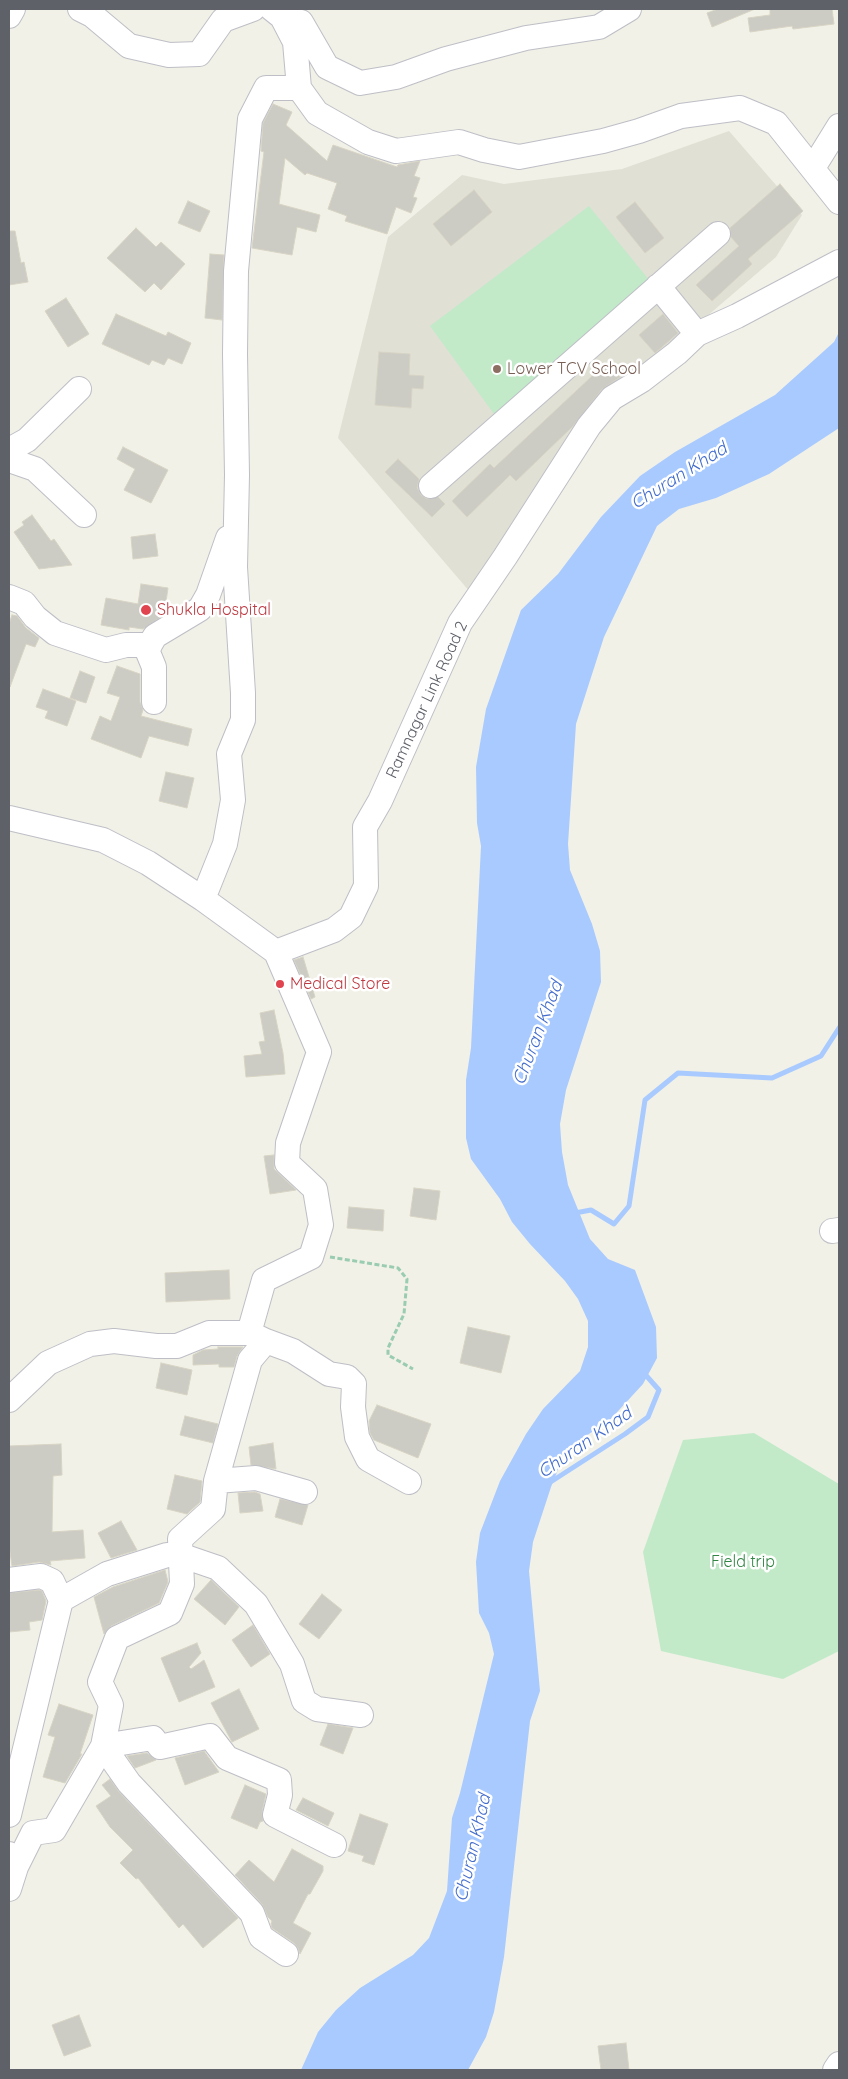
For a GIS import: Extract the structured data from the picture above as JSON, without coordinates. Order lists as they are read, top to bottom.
{
  "streets": {
    "street": ["Ramnagar Link Road 2"]
  },
  "water": ["Churan Khad"],
  "parks": ["Field trip"],
  "places": ["Lower TCV School", "Shukla Hospital", "Medical Store"]
}
